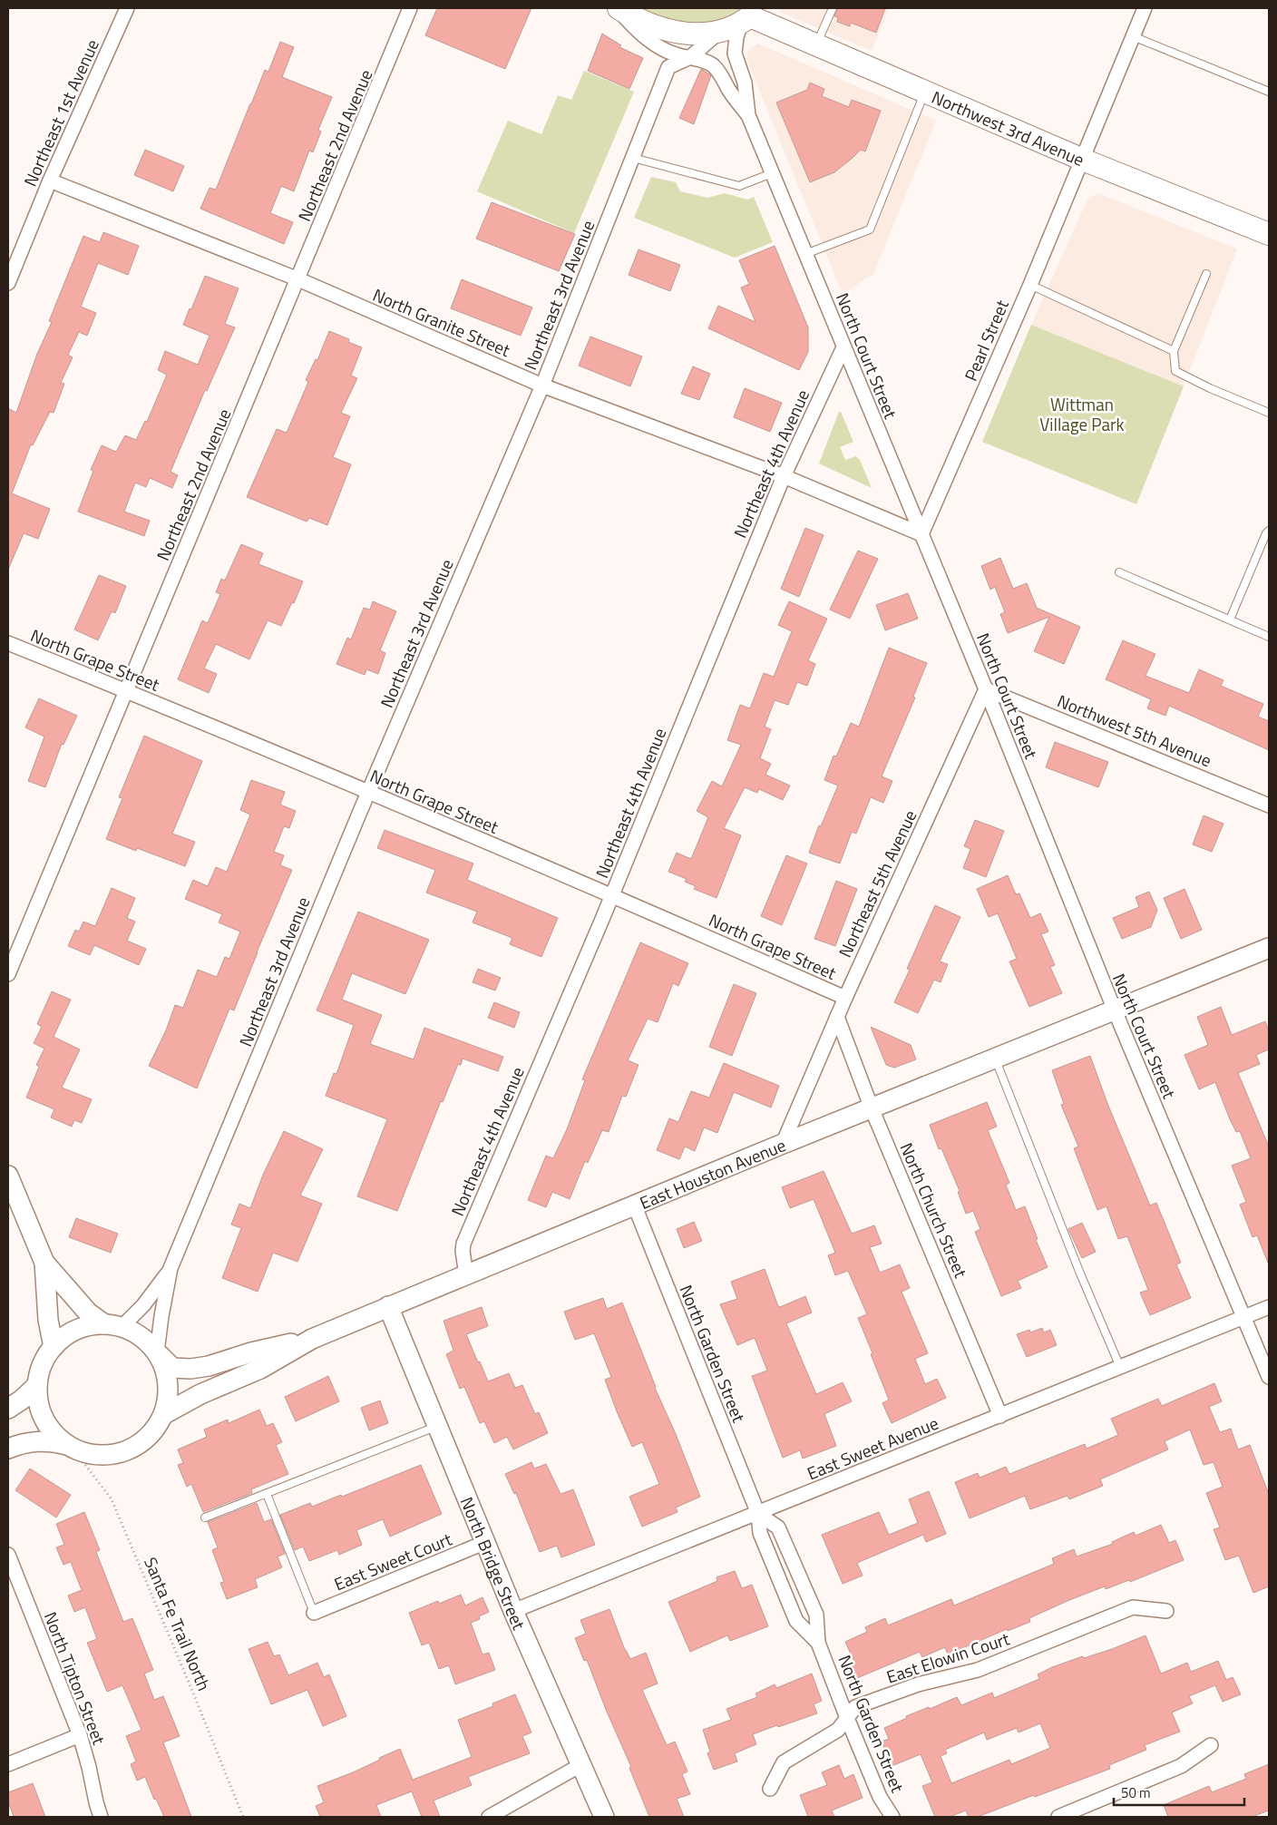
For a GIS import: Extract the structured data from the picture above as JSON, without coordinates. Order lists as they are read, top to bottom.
{
  "streets": {
    "main road": ["Northwest 3rd Avenue", "East Houston Avenue", "North Bridge Street"],
    "street": [
      "Northeast 1st Avenue",
      "Northeast 2nd Avenue",
      "Northeast 3rd Avenue",
      "North Granite Street",
      "Pearl Street",
      "North Court Street",
      "Northeast 4th Avenue",
      "North Grape Street",
      "Northwest 5th Avenue",
      "Northeast 5th Avenue",
      "North Church Street",
      "North Garden Street",
      "East Sweet Avenue",
      "East Sweet Court",
      "East Elowin Court",
      "North Tipton Street"
    ],
    "path": ["Santa Fe Trail North"]
  },
  "crossings": [
    ["Northeast 1st Avenue", "North Granite Street"],
    ["Northwest 3rd Avenue", "Pearl Street"],
    ["Northwest 3rd Avenue", "North Court Street"],
    ["Northeast 2nd Avenue", "North Granite Street"],
    ["Northeast 2nd Avenue", "North Grape Street"],
    ["Northeast 3rd Avenue", "North Granite Street"],
    ["Northeast 3rd Avenue", "North Grape Street"],
    ["Northeast 3rd Avenue", "East Houston Avenue"],
    ["Northeast 3rd Avenue", "Santa Fe Trail North"],
    ["North Granite Street", "Pearl Street"],
    ["North Granite Street", "North Court Street"],
    ["North Granite Street", "Northeast 4th Avenue"],
    ["Pearl Street", "North Court Street"],
    ["North Court Street", "Northeast 4th Avenue"],
    ["North Court Street", "Northwest 5th Avenue"],
    ["North Court Street", "Northeast 5th Avenue"],
    ["North Court Street", "East Houston Avenue"],
    ["North Court Street", "East Sweet Avenue"],
    ["Northeast 4th Avenue", "North Grape Street"],
    ["Northeast 4th Avenue", "East Houston Avenue"],
    ["North Grape Street", "Northeast 5th Avenue"],
    ["Northwest 5th Avenue", "Northeast 5th Avenue"],
    ["Northeast 5th Avenue", "East Houston Avenue"],
    ["Northeast 5th Avenue", "North Church Street"],
    ["East Houston Avenue", "North Church Street"],
    ["East Houston Avenue", "North Garden Street"],
    ["East Houston Avenue", "North Bridge Street"],
    ["East Houston Avenue", "Santa Fe Trail North"],
    ["North Church Street", "East Sweet Avenue"],
    ["North Garden Street", "East Sweet Avenue"],
    ["North Garden Street", "East Elowin Court"],
    ["East Sweet Avenue", "North Bridge Street"],
    ["East Sweet Court", "North Bridge Street"]
  ],
  "parks": ["Wittman Village Park"],
  "scale_bar": "50 m"
}
